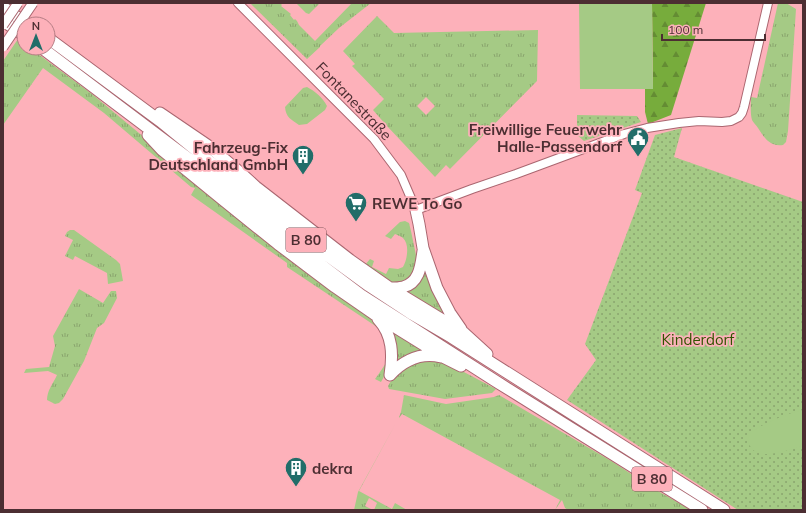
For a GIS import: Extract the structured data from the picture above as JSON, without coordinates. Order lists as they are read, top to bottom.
{
  "streets": {
    "highway": ["B 80"],
    "street": ["Fontanestraße"]
  },
  "parks": ["Kinderdorf"],
  "places": {
    "public building": ["Freiwillige Feuerwehr Halle-Passendorf"],
    "building": ["Fahrzeug-Fix Deutschland GmbH", "dekra"],
    "supermarket": ["REWE To Go"]
  },
  "scale_bar": "100 m",
  "north": "top"
}
